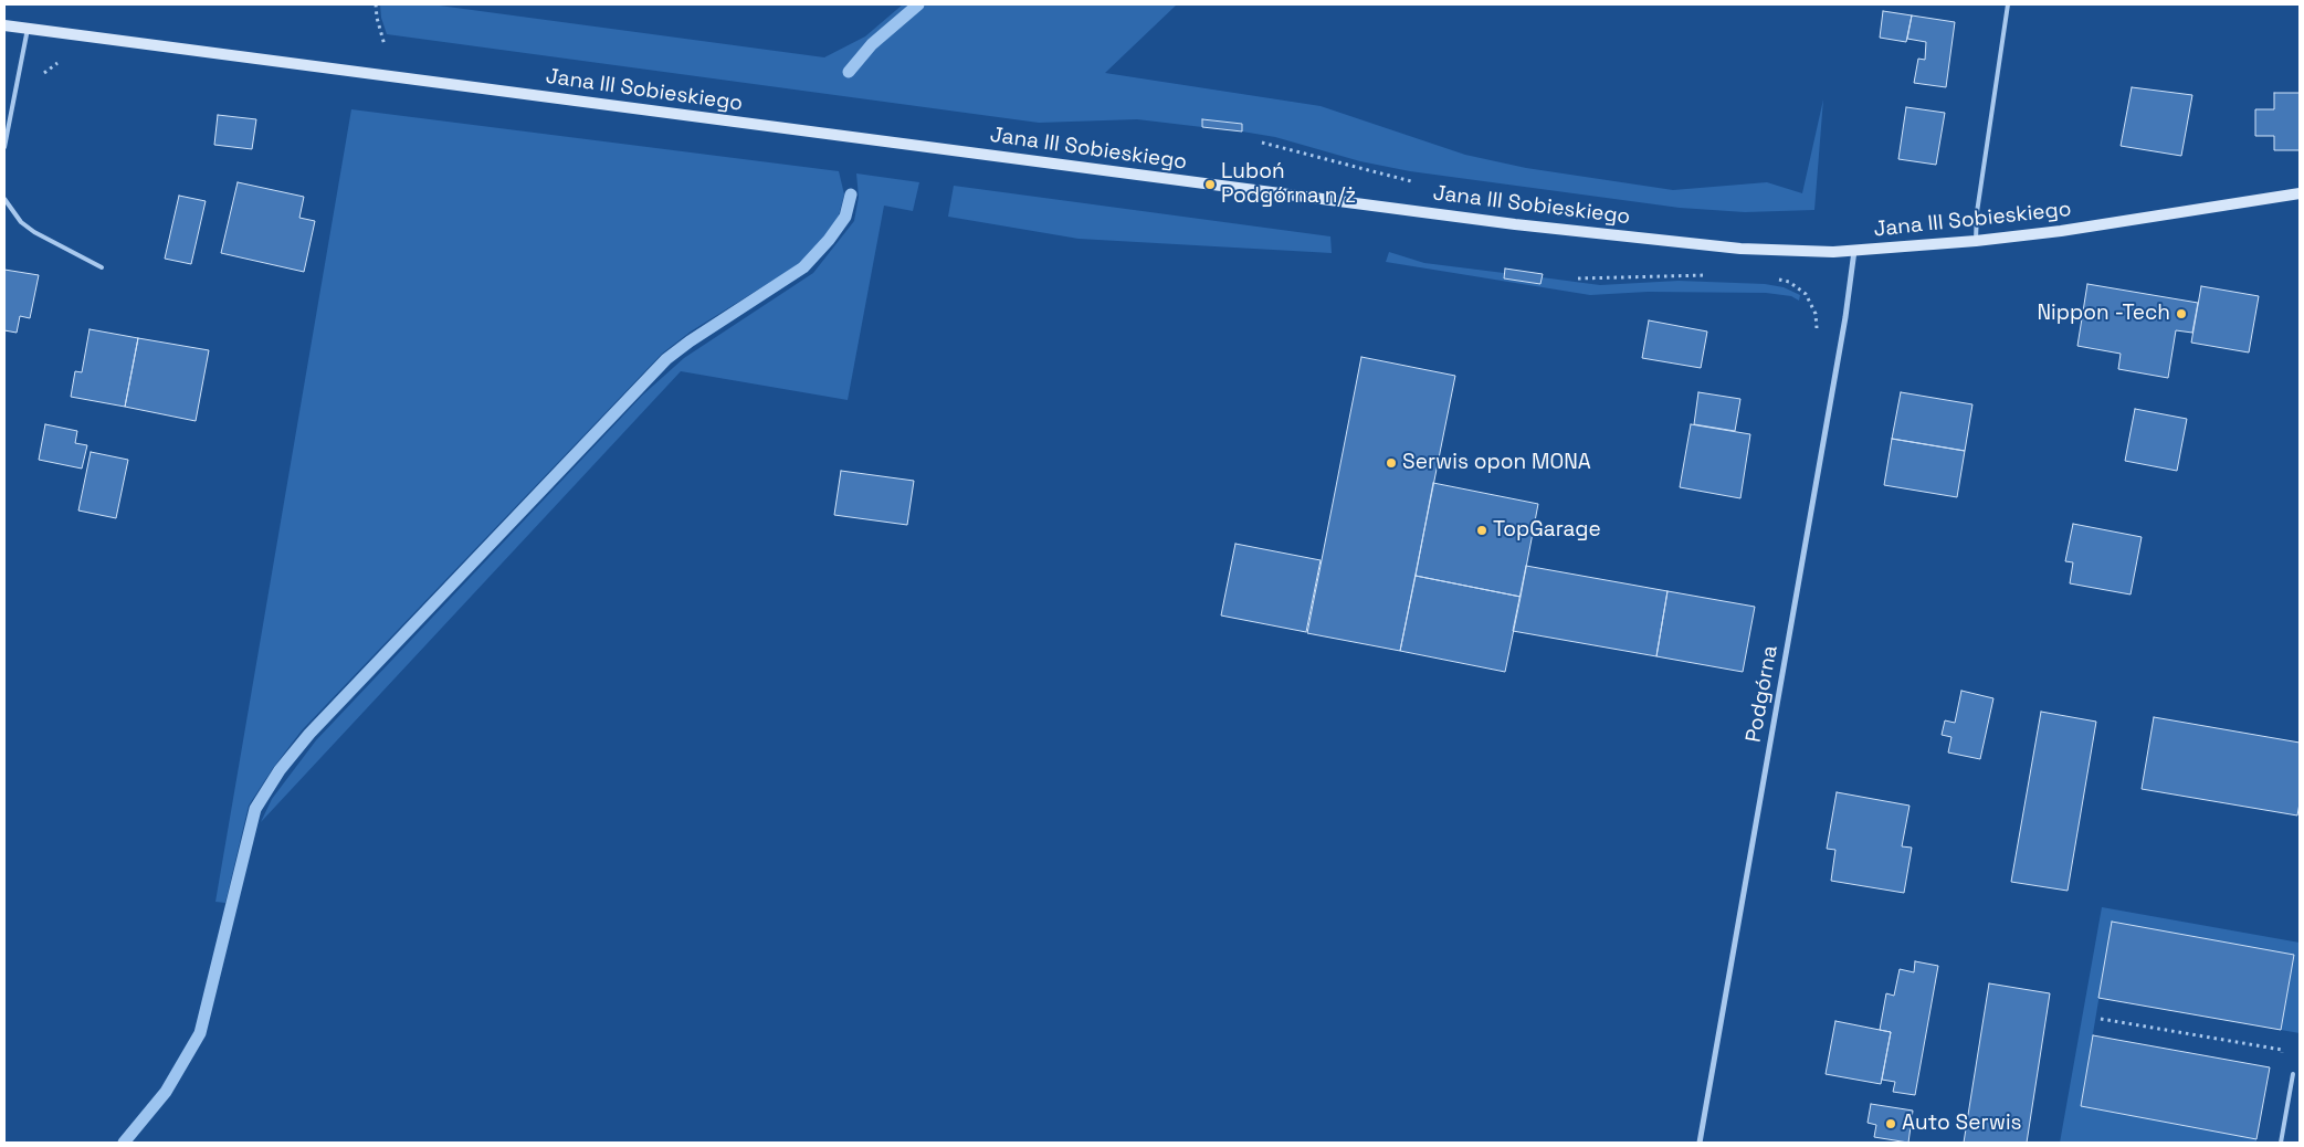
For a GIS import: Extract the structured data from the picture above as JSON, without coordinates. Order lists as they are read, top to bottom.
{
  "streets": {
    "street": ["Jana III Sobieskiego", "Podgórna"]
  },
  "crossings": [
    ["Jana III Sobieskiego", "Podgórna"]
  ],
  "places": [
    "Luboń Podgórna n/ż",
    "Nippon -Tech",
    "Serwis opon MONA",
    "TopGarage",
    "Auto Serwis"
  ]
}
